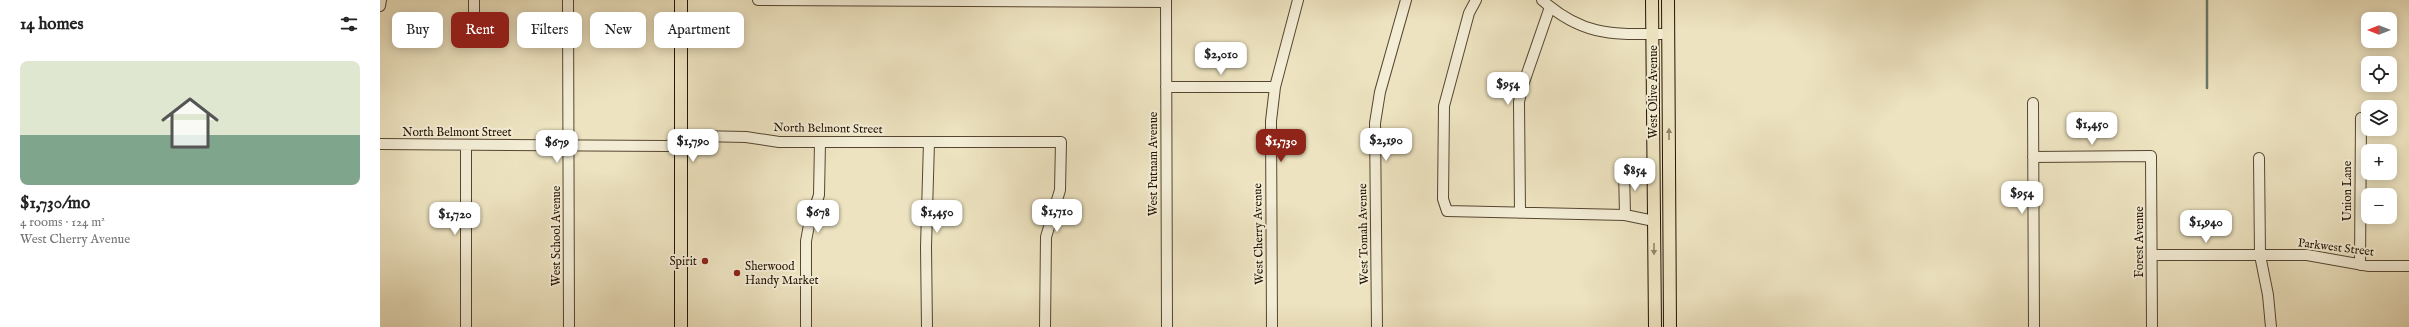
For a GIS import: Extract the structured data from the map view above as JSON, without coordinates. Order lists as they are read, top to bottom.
{
  "streets": {
    "main road": ["West Olive Avenue"],
    "street": [
      "North Belmont Street",
      "West Putnam Avenue",
      "Union Lane",
      "West Cherry Avenue",
      "West Tomah Avenue",
      "West School Avenue",
      "Forest Avenue",
      "Parkwest Street"
    ]
  },
  "crossings": [
    ["North Belmont Street", "West School Avenue"],
    ["Union Lane", "Parkwest Street"],
    ["Forest Avenue", "Parkwest Street"]
  ],
  "places": ["Spirit", "Sherwood Handy Market"],
  "north": "left",
  "page": {
    "heading": "14 homes",
    "map_buttons": ["+", "−"],
    "chip": [
      "Buy",
      "Rent",
      "Filters",
      "New",
      "Apartment"
    ],
    "price": [
      "$2,010",
      "$954",
      "$1,450",
      "$2,190",
      "$1,790",
      "$1,730",
      "$679",
      "$854",
      "$954",
      "$1,710",
      "$678",
      "$1,450",
      "$1,720",
      "$1,940"
    ],
    "list": [
      {
        "name": "$1,730/mo",
        "note": "4 rooms · 124 m² · West Cherry Avenue"
      }
    ]
  }
}
